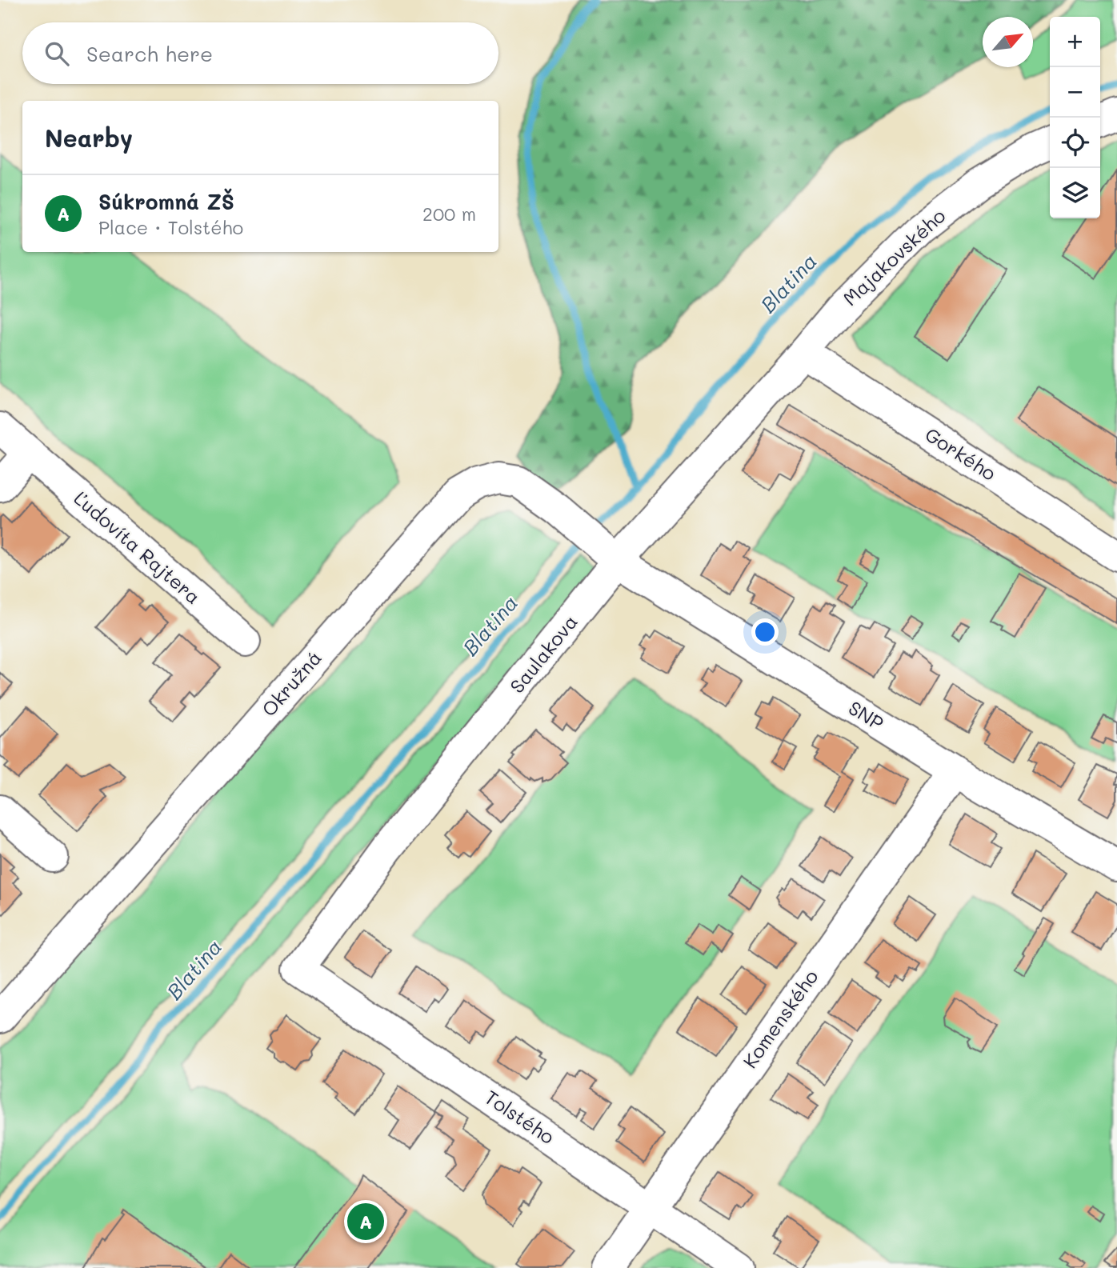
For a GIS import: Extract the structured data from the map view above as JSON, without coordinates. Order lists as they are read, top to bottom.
{
  "streets": {
    "street": [
      "Majakovského",
      "Gorkého",
      "Ľudovíta Rajtera",
      "Saulakova",
      "Okružná",
      "SNP",
      "Komenského",
      "Tolstého"
    ]
  },
  "crossings": [
    ["Majakovského", "Gorkého"],
    ["Majakovského", "Saulakova"],
    ["Gorkého", "Saulakova"],
    ["Saulakova", "Okružná"],
    ["Saulakova", "SNP"],
    ["Saulakova", "Tolstého"],
    ["Okružná", "SNP"],
    ["SNP", "Komenského"],
    ["Komenského", "Tolstého"]
  ],
  "water": ["Blatina"],
  "north": "top right",
  "page": {
    "map_buttons": ["+", "−"],
    "search": "Search here",
    "heading": "Nearby",
    "list": [
      {
        "mark": "A",
        "name": "Súkromná ZŠ",
        "note": "Place · Tolstého",
        "value": "200 m"
      }
    ],
    "pins": "A"
  }
}
